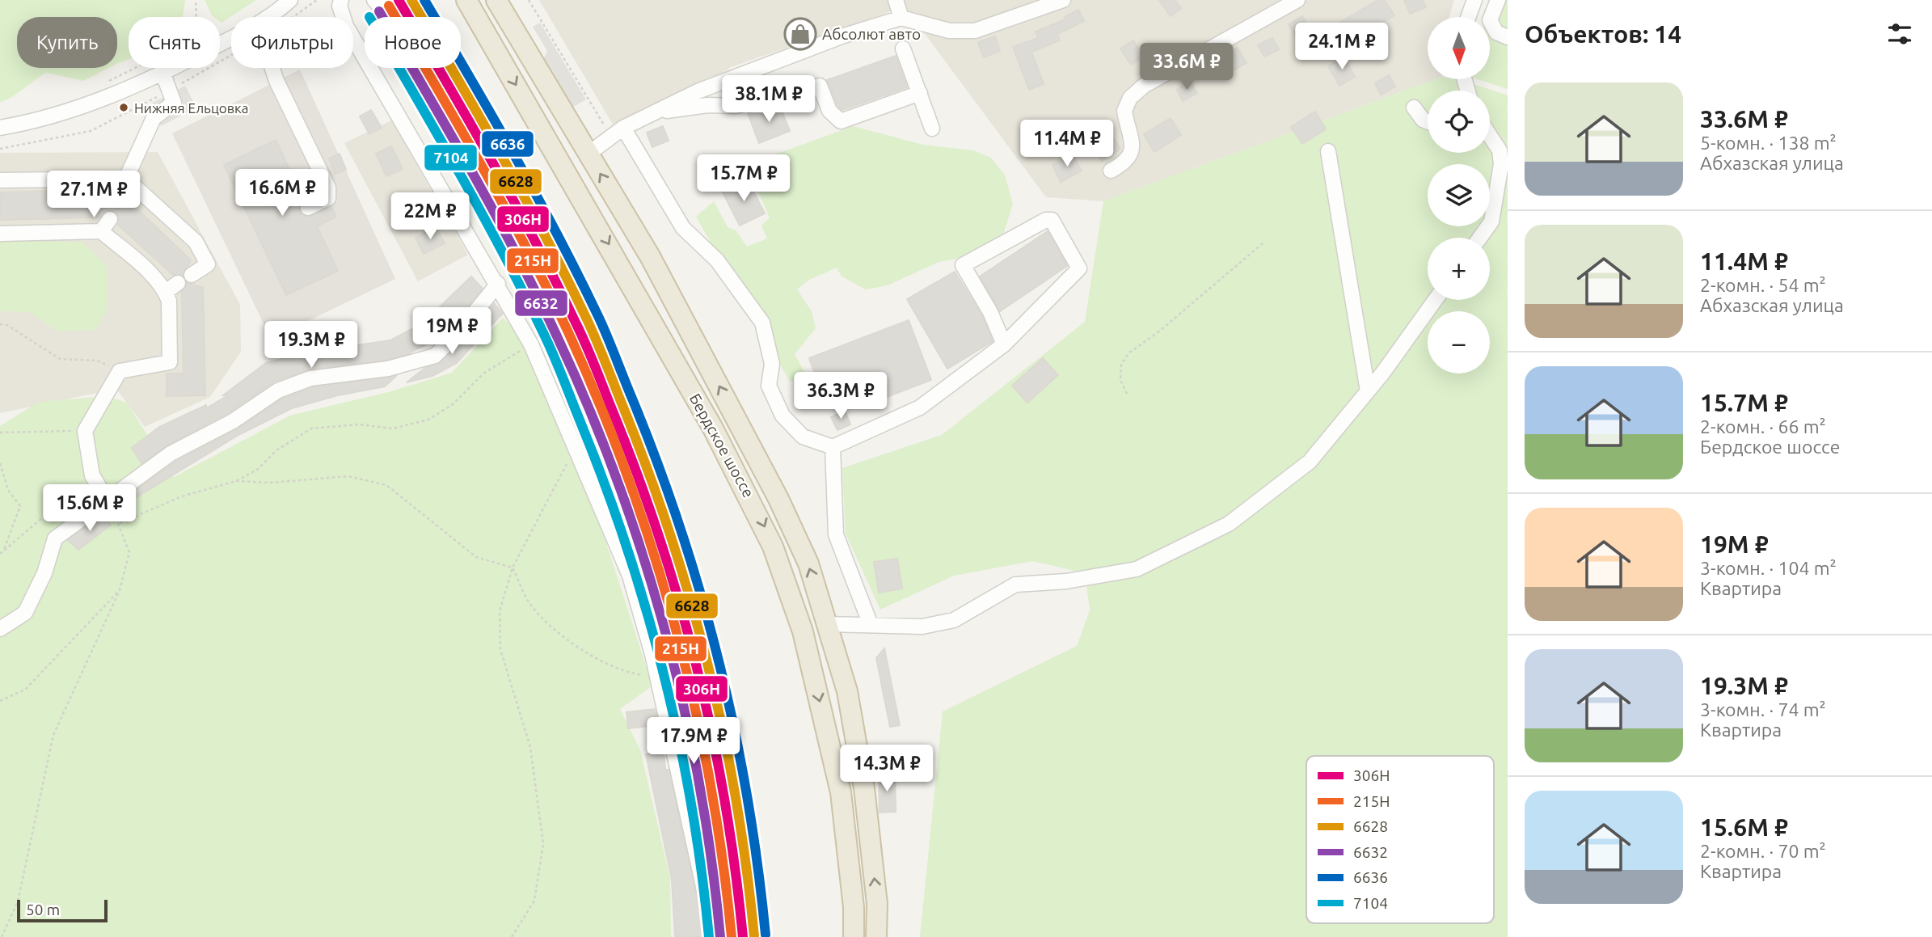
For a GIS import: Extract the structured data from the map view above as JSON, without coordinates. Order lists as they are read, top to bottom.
{
  "streets": {
    "highway": ["Бердское шоссе"]
  },
  "places": {
    "shop": ["Абсолют авто"],
    "other": ["Нижняя Ельцовка"]
  },
  "lines": [
    "transit line 306Н",
    "transit line 6628",
    "transit line 6636",
    "transit line 215Н",
    "transit line 6632",
    "transit line 7104"
  ],
  "legend": [
    "306Н",
    "215Н",
    "6628",
    "6632",
    "6636",
    "7104"
  ],
  "scale_bar": "50 m",
  "north": "bottom",
  "page": {
    "heading": "Объектов: 14",
    "map_buttons": ["+", "−"],
    "chip": [
      "Купить",
      "Снять",
      "Фильтры",
      "Новое"
    ],
    "price": [
      "24.1M ₽",
      "33.6M ₽",
      "38.1M ₽",
      "11.4M ₽",
      "15.7M ₽",
      "16.6M ₽",
      "27.1M ₽",
      "22M ₽",
      "19M ₽",
      "19.3M ₽",
      "36.3M ₽",
      "15.6M ₽",
      "17.9M ₽",
      "14.3M ₽"
    ],
    "list": [
      {
        "name": "33.6M ₽",
        "note": "5-комн. · 138 m² · Абхазская улица"
      },
      {
        "name": "11.4M ₽",
        "note": "2-комн. · 54 m² · Абхазская улица"
      },
      {
        "name": "15.7M ₽",
        "note": "2-комн. · 66 m² · Бердское шоссе"
      },
      {
        "name": "19M ₽",
        "note": "3-комн. · 104 m² · Квартира"
      },
      {
        "name": "19.3M ₽",
        "note": "3-комн. · 74 m² · Квартира"
      },
      {
        "name": "15.6M ₽",
        "note": "2-комн. · 70 m² · Квартира"
      }
    ],
    "scale": "50 m"
  }
}
